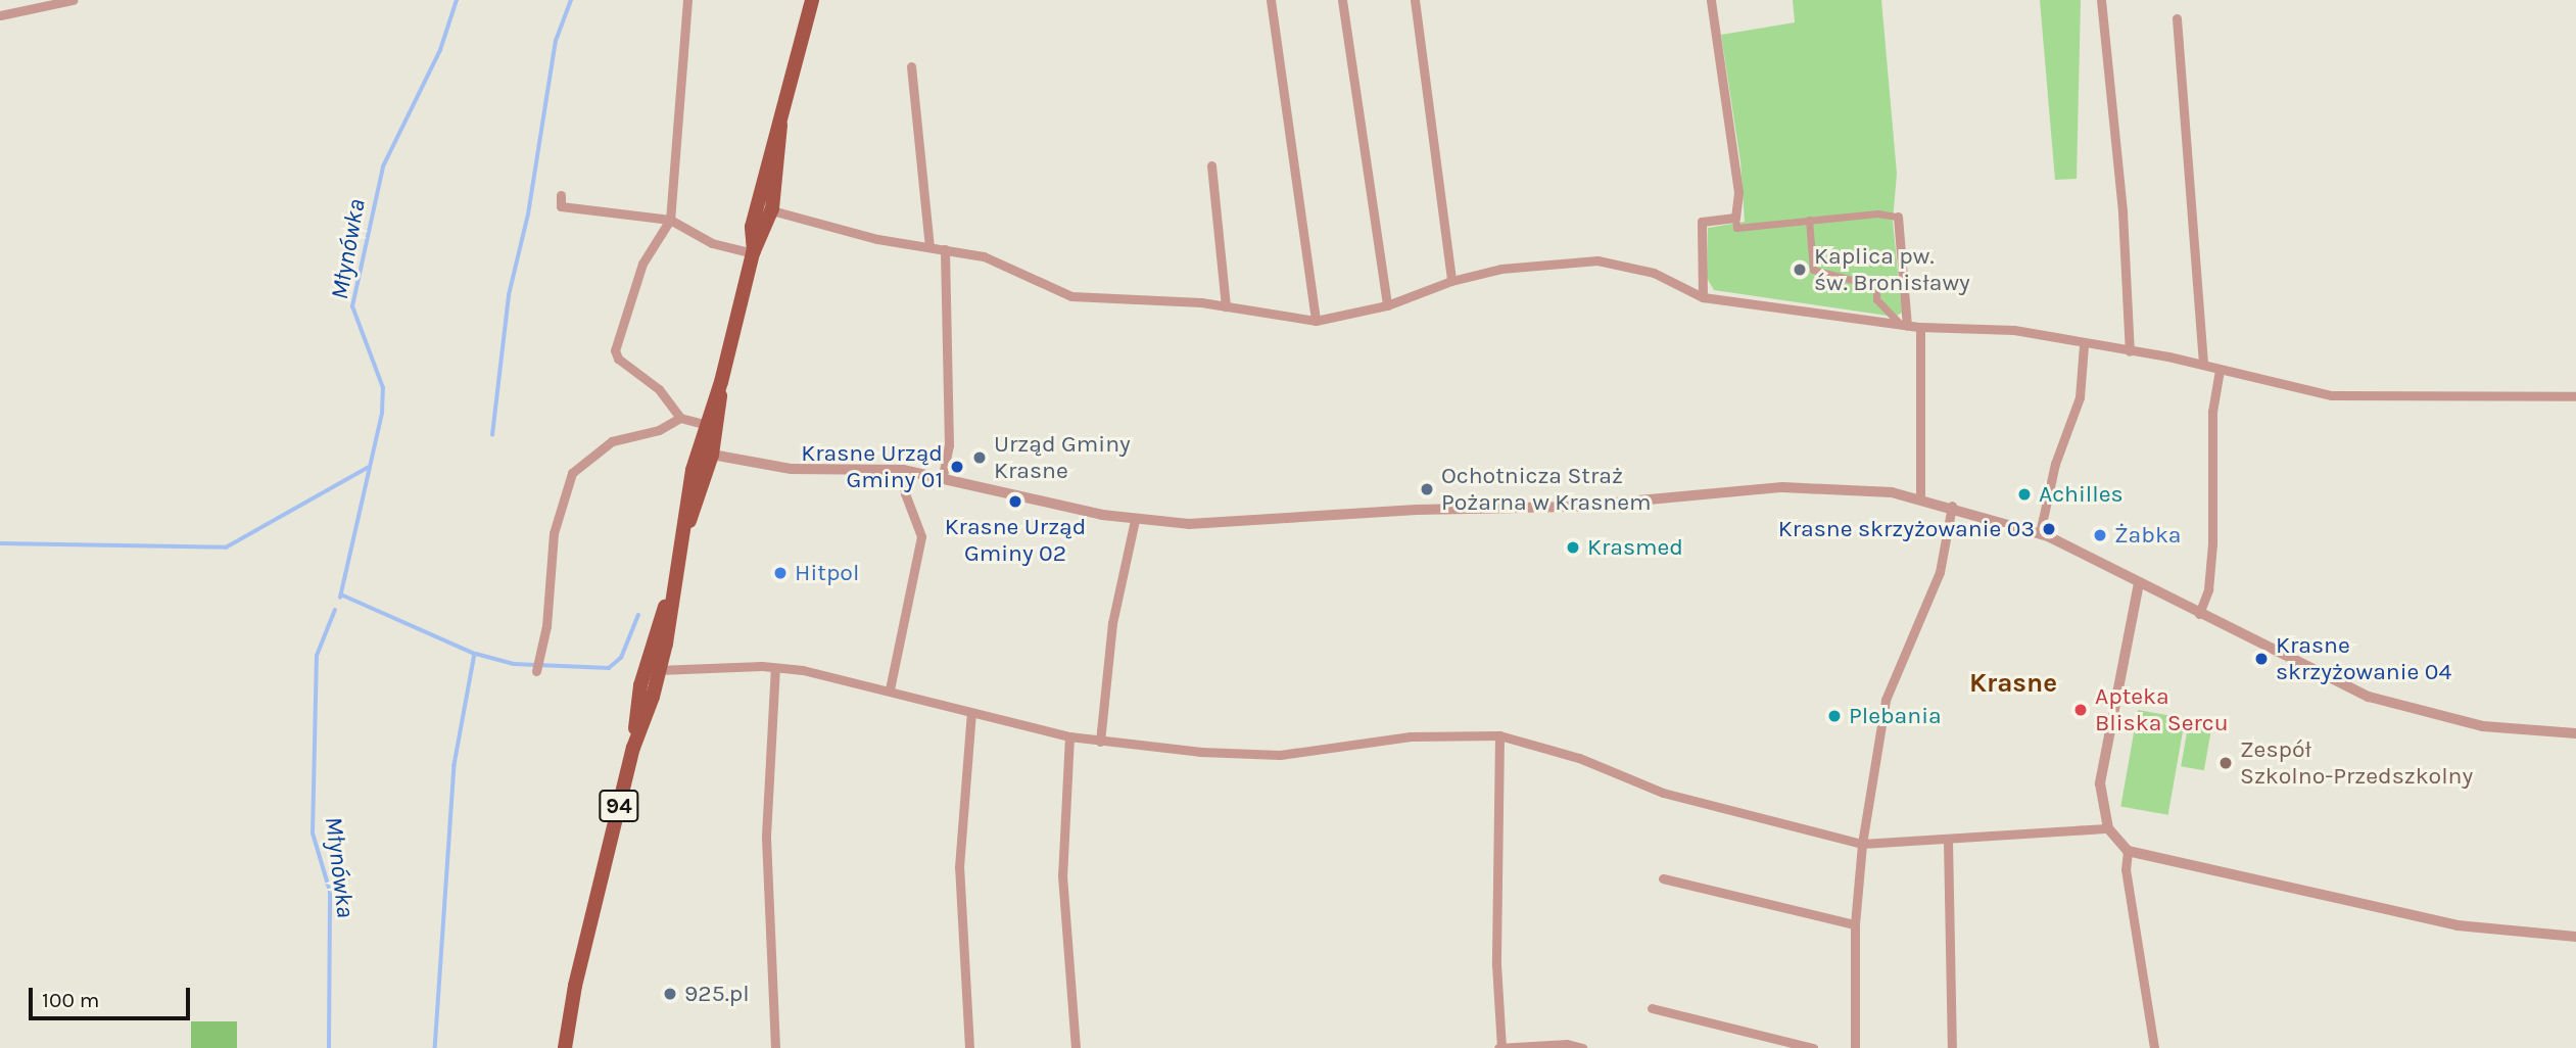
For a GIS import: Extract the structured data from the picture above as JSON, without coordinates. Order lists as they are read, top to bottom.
{
  "streets": {
    "main road": ["94"]
  },
  "districts": ["Krasne"],
  "water": ["Młynówka"],
  "places": [
    "Kaplica pw. św. Bronisławy",
    "Urząd Gminy Krasne",
    "Krasne Urząd Gminy 01",
    "Ochotnicza Straż Pożarna w Krasnem",
    "Achilles",
    "Krasne Urząd Gminy 02",
    "Krasne skrzyżowanie 03",
    "Żabka",
    "Krasmed",
    "Hitpol",
    "Krasne skrzyżowanie 04",
    "Apteka Bliska Sercu",
    "Plebania",
    "Zespół Szkolno-Przedszkolny",
    "925.pl"
  ],
  "scale_bar": "100 m"
}
